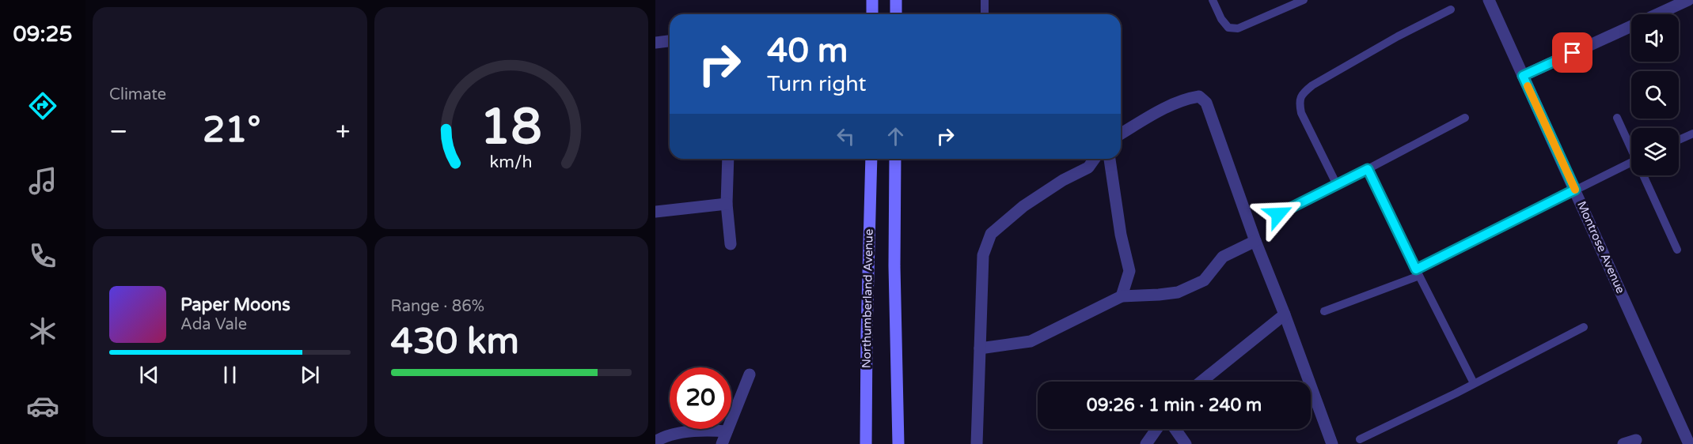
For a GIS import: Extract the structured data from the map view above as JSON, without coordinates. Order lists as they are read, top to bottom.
{
  "streets": {
    "main road": ["Northumberland Avenue"],
    "street": ["Montrose Avenue"]
  },
  "page": {
    "tabs": "09:25",
    "tile": [
      "Climate",
      ["Range · 86%", "430 km"]
    ],
    "turn": ["40 m", "Turn right"],
    "heat": ["−", "21°", "+"],
    "song": ["Paper Moons", "Ada Vale"],
    "limit": "20",
    "trip": "09:26 · 1 min · 240 m",
    "gauge": ["18", "km/h"]
  }
}
